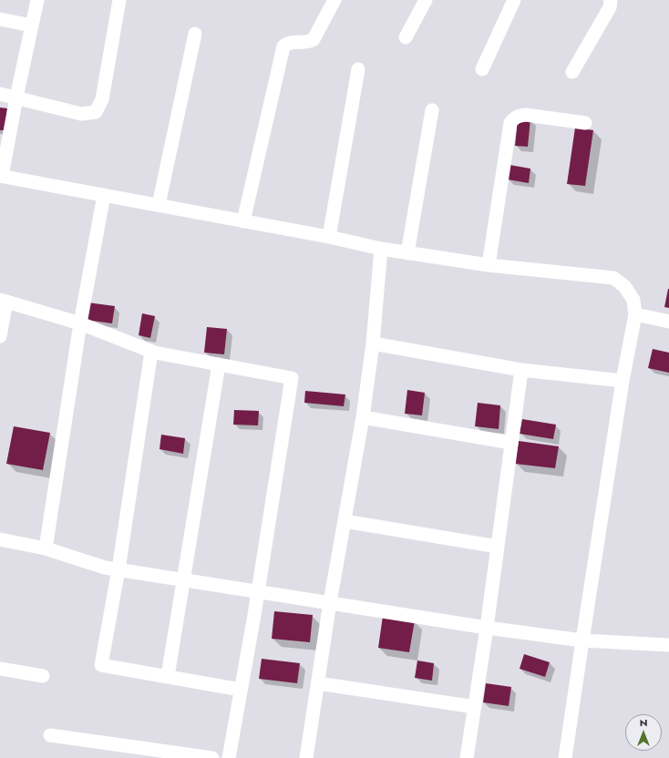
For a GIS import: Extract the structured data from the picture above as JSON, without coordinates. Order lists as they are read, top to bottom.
{
  "north": "top"
}
